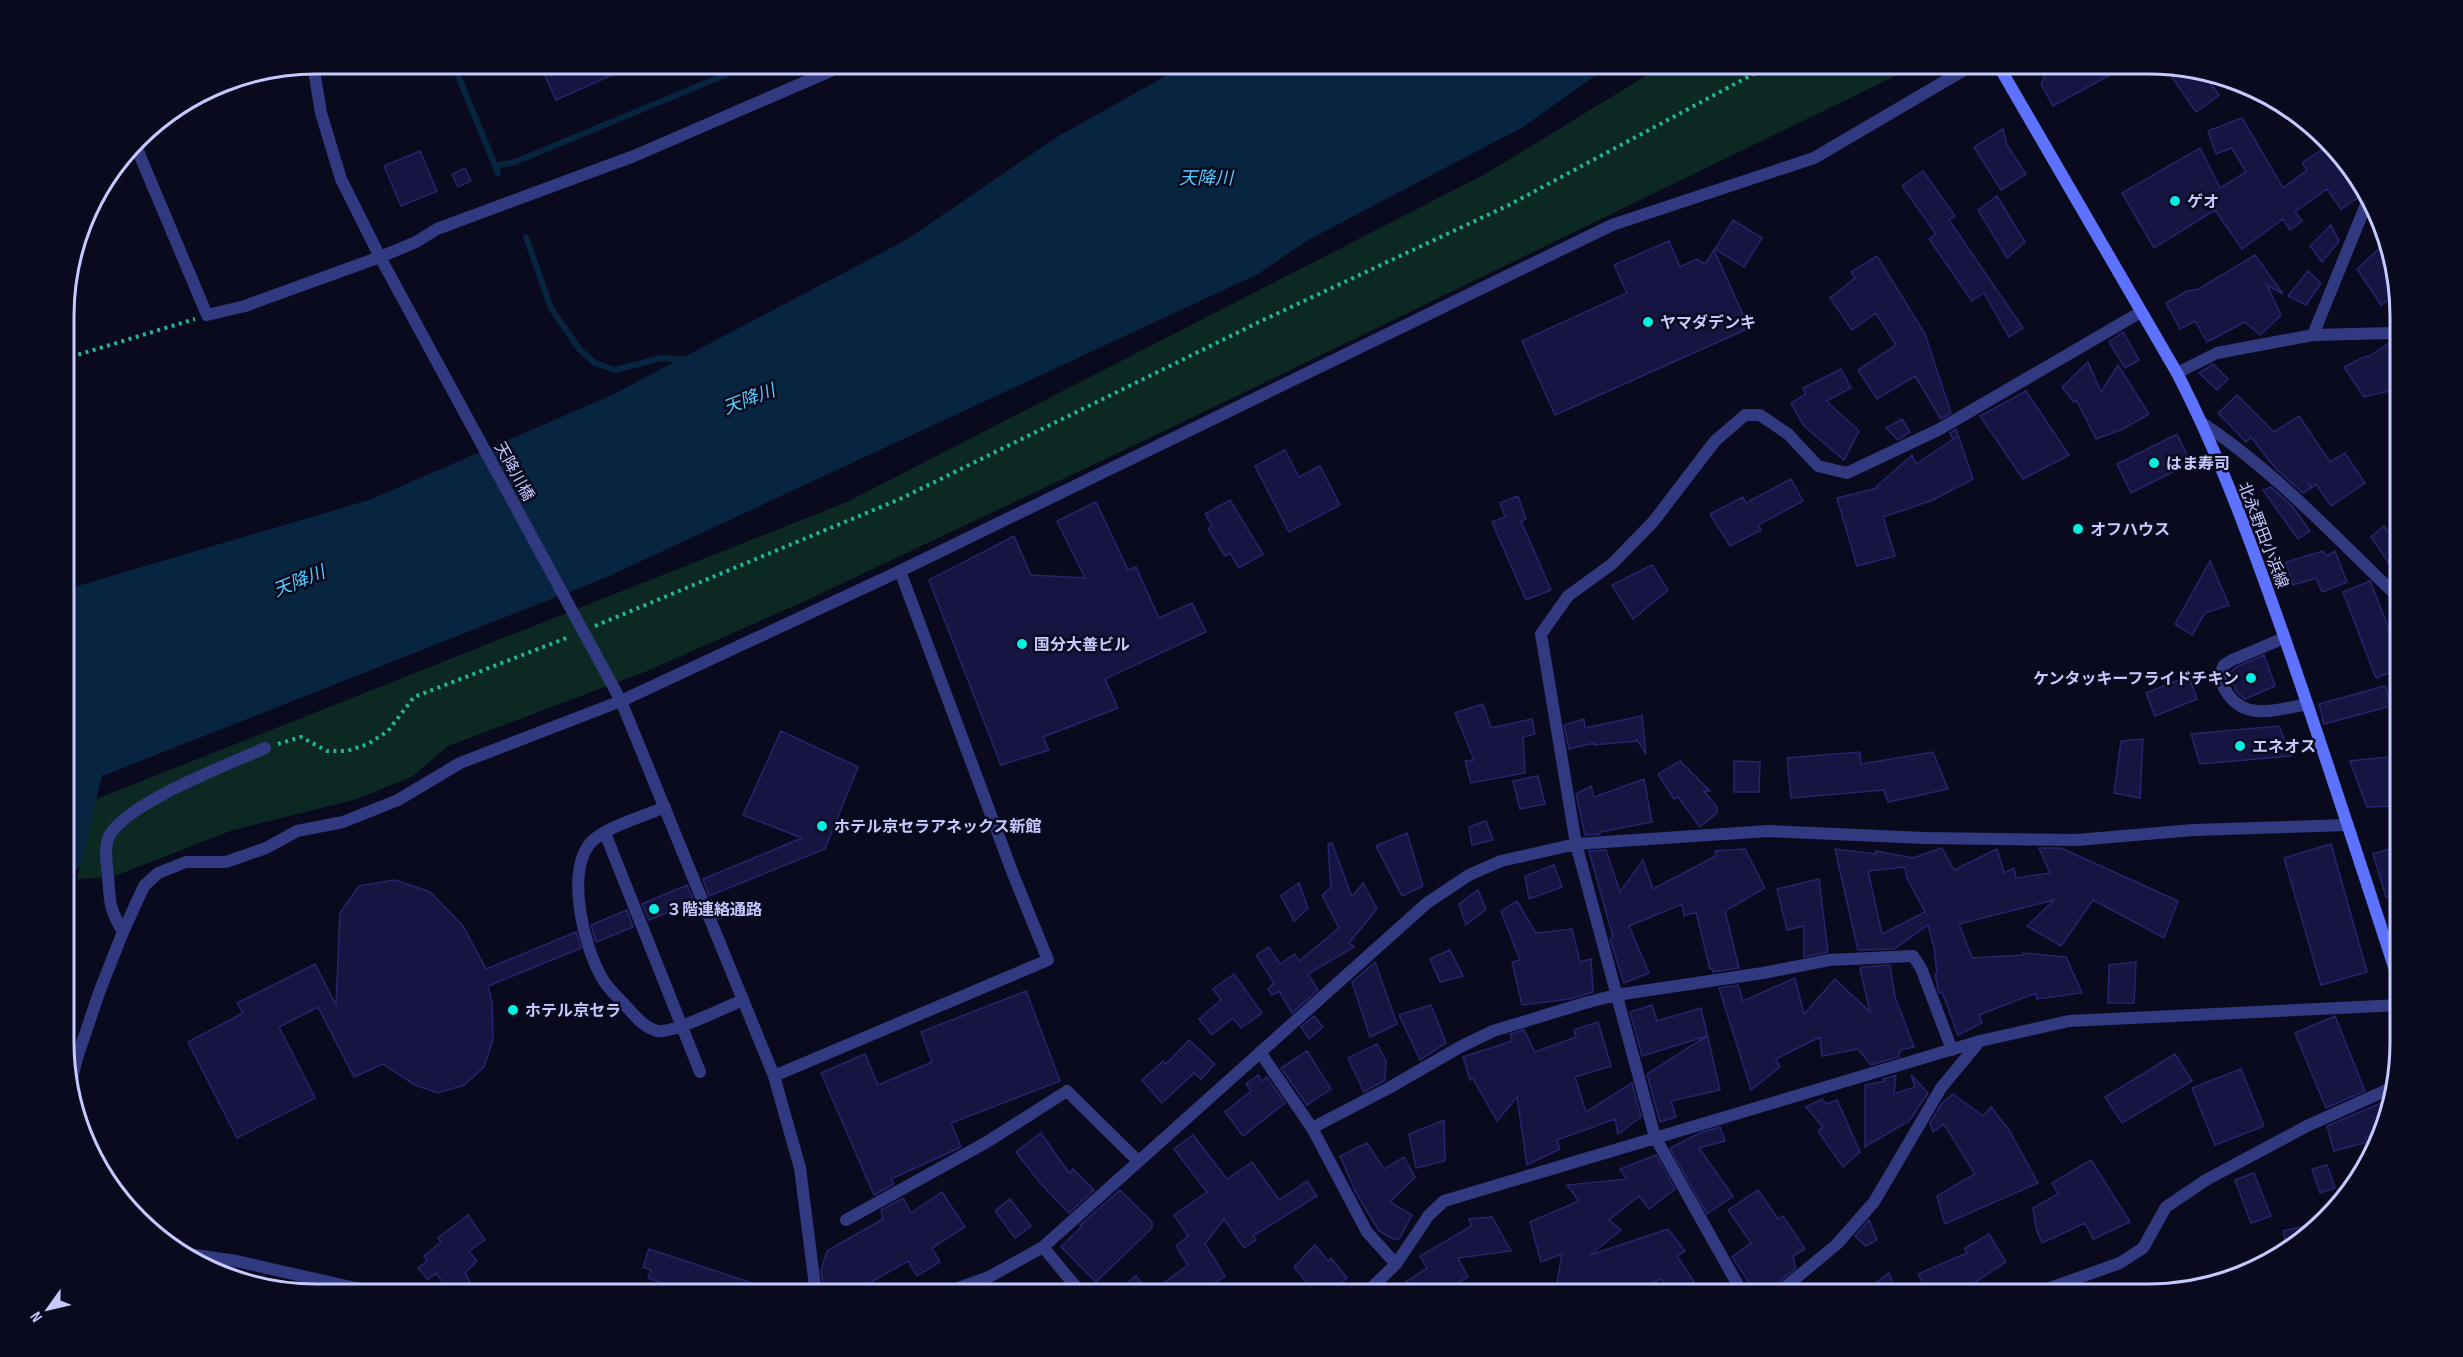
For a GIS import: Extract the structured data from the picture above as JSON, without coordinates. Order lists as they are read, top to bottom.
{
  "streets": {
    "main road": ["北永野田小浜線"],
    "street": ["天降川橋"]
  },
  "water": ["天降川"],
  "places": [
    "ゲオ",
    "ヤマダデンキ",
    "はま寿司",
    "オフハウス",
    "国分大善ビル",
    "ケンタッキーフライドチキン",
    "エネオス",
    "ホテル京セラアネックス新館",
    "３階連絡通路",
    "ホテル京セラ"
  ],
  "north": "bottom left"
}
